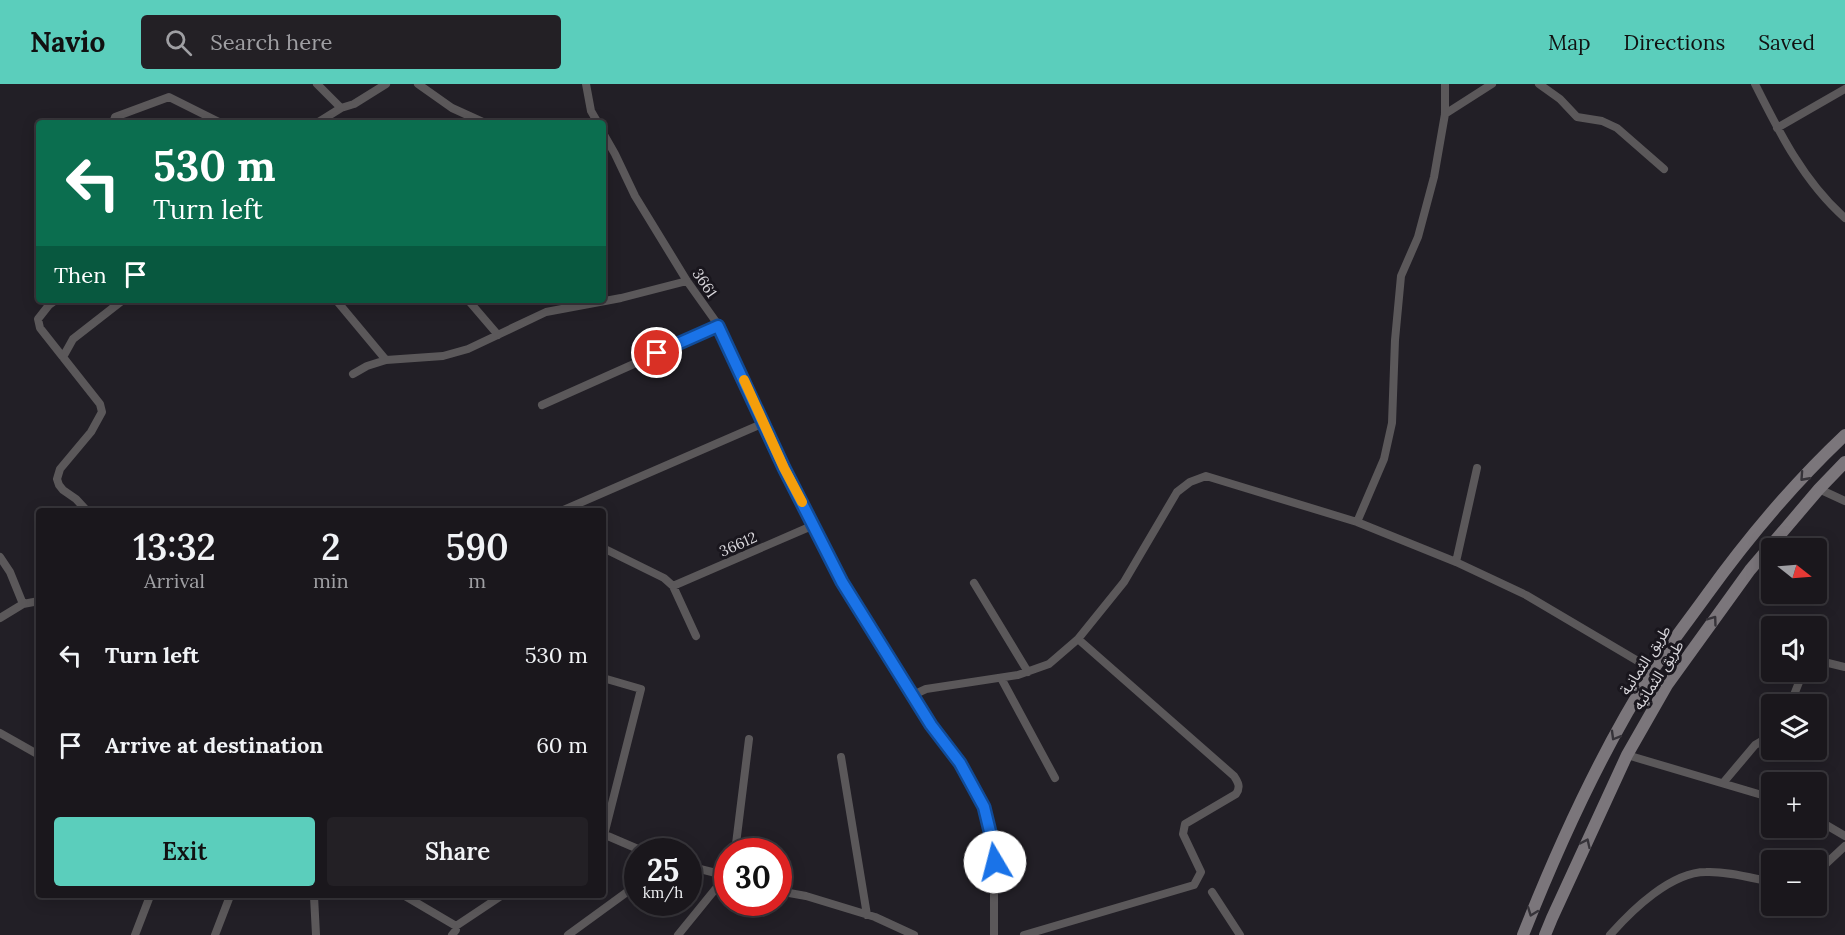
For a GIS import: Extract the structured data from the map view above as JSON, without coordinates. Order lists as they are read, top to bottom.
{
  "streets": {
    "street": [
      "3661",
      "36612",
      "طريق الثمانية",
      "طريق الثمانيه"
    ]
  },
  "crossings": [
    ["3661", "36612"]
  ],
  "one_way": ["طريق الثمانية", "طريق الثمانيه"],
  "north": "right",
  "page": {
    "header": "Navio",
    "search": "Search here",
    "nav": ["Map", "Directions", "Saved"],
    "turn": ["530 m", "Turn left"],
    "then": "Then",
    "eta": [
      "13:32",
      "Arrival",
      "2",
      "min",
      "590",
      "m"
    ],
    "map_buttons": ["+", "−"],
    "list": [
      {
        "name": "Turn left",
        "value": "530 m"
      },
      {
        "name": "Arrive at destination",
        "value": "60 m"
      }
    ],
    "buttons": ["Exit", "Share"],
    "speed": "25 km/h",
    "limit": "30"
  }
}
